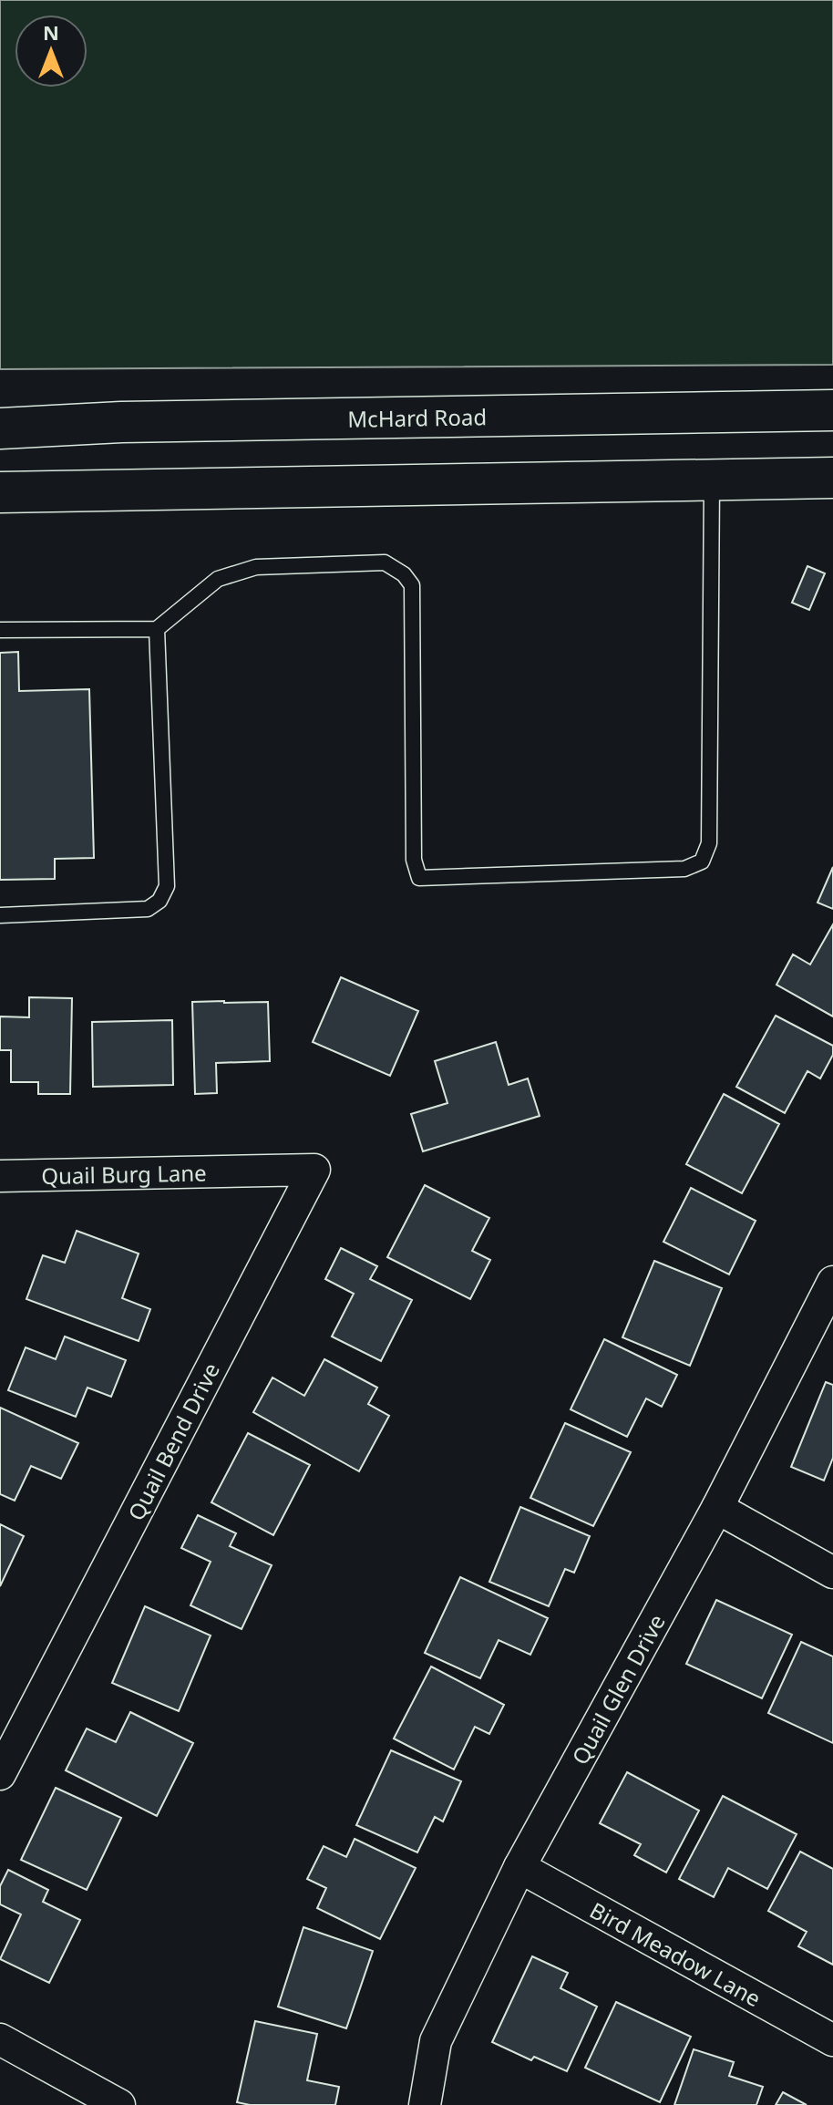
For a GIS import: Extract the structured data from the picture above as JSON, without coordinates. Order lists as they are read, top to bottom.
{
  "streets": {
    "main road": ["McHard Road"],
    "street": [
      "Quail Burg Lane",
      "Quail Bend Drive",
      "Quail Glen Drive",
      "Bird Meadow Lane"
    ]
  },
  "crossings": [
    ["Quail Burg Lane", "Quail Bend Drive"],
    ["Quail Glen Drive", "Bird Meadow Lane"]
  ],
  "north": "top"
}
